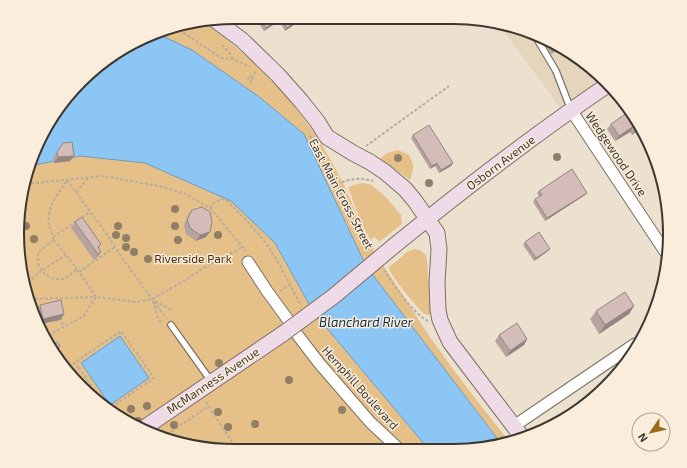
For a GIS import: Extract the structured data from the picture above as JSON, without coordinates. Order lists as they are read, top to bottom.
{
  "streets": {
    "main road": ["Osborn Avenue", "East Main Cross Street", "McManness Avenue"],
    "street": ["Wedgewood Drive", "Hemphill Boulevard"]
  },
  "crossings": [
    ["Wedgewood Drive", "Osborn Avenue"],
    ["Osborn Avenue", "East Main Cross Street"],
    ["Osborn Avenue", "McManness Avenue"]
  ],
  "water": ["Blanchard River"],
  "parks": ["Riverside Park"],
  "north": "bottom left"
}
